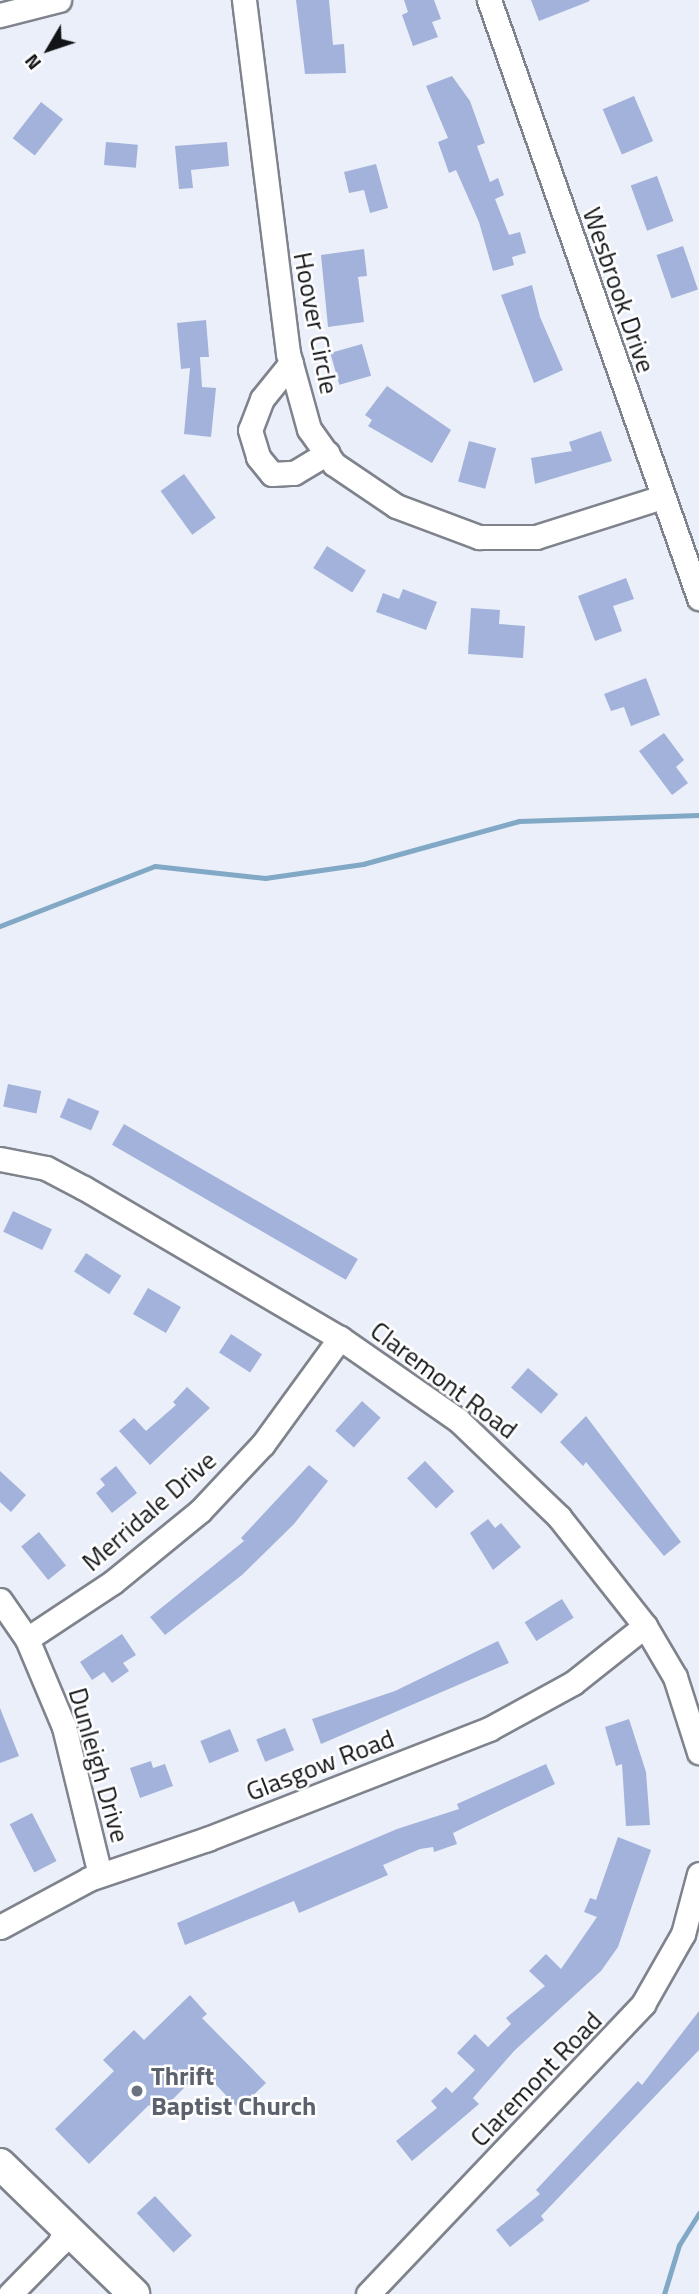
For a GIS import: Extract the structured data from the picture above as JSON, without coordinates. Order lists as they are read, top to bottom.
{
  "streets": {
    "street": [
      "Wesbrook Drive",
      "Hoover Circle",
      "Claremont Road",
      "Merridale Drive",
      "Dunleigh Drive",
      "Glasgow Road"
    ]
  },
  "crossings": [
    ["Wesbrook Drive", "Hoover Circle"],
    ["Claremont Road", "Merridale Drive"],
    ["Claremont Road", "Glasgow Road"],
    ["Merridale Drive", "Dunleigh Drive"],
    ["Dunleigh Drive", "Glasgow Road"]
  ],
  "places": ["Thrift Baptist Church"],
  "north": "bottom left"
}
